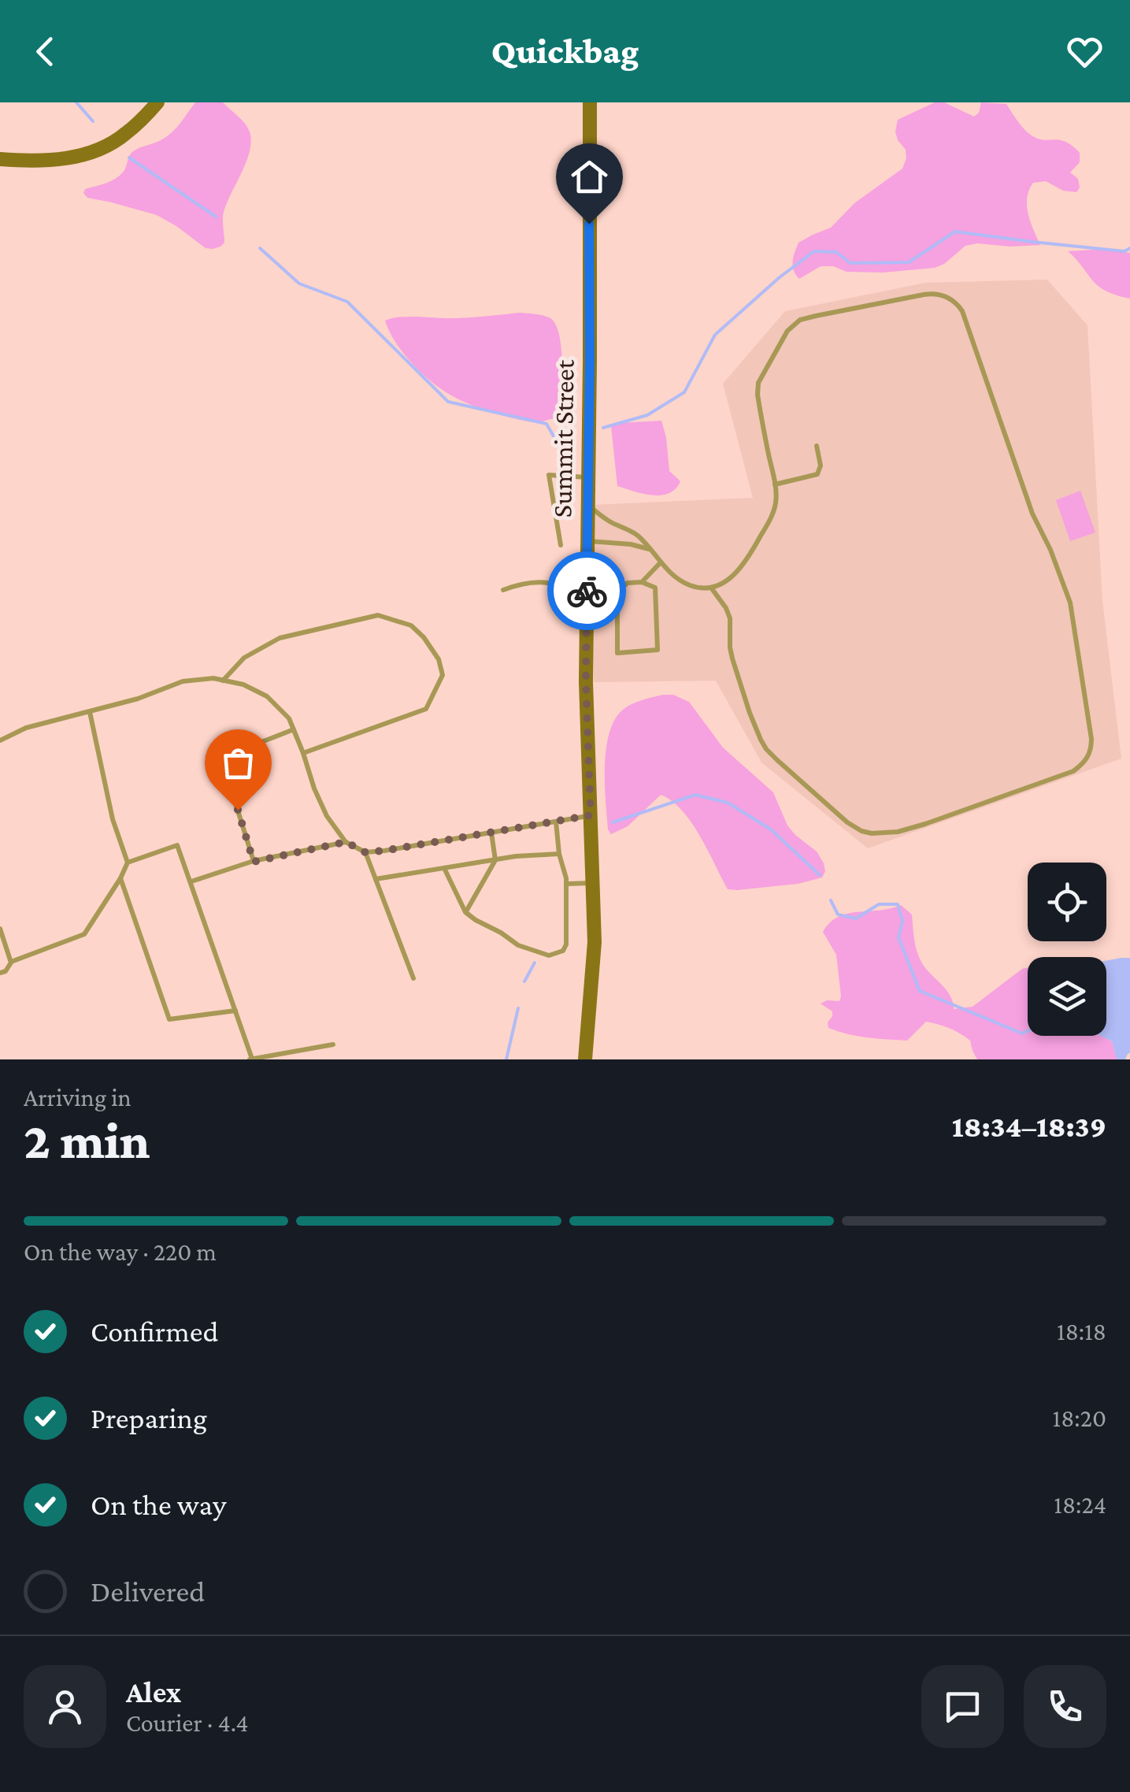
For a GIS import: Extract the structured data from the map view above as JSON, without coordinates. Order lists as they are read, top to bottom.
{
  "streets": {
    "main road": ["Summit Street"]
  },
  "page": {
    "header": "Quickbag",
    "heading": ["2 min", "Arriving in", "18:34–18:39"],
    "panel": ["Alex", "Courier · 4.4"],
    "bar": "On the way · 220 m",
    "list": [
      ["Confirmed", "18:18"],
      ["Preparing", "18:20"],
      ["On the way", "18:24"],
      "Delivered"
    ]
  }
}
